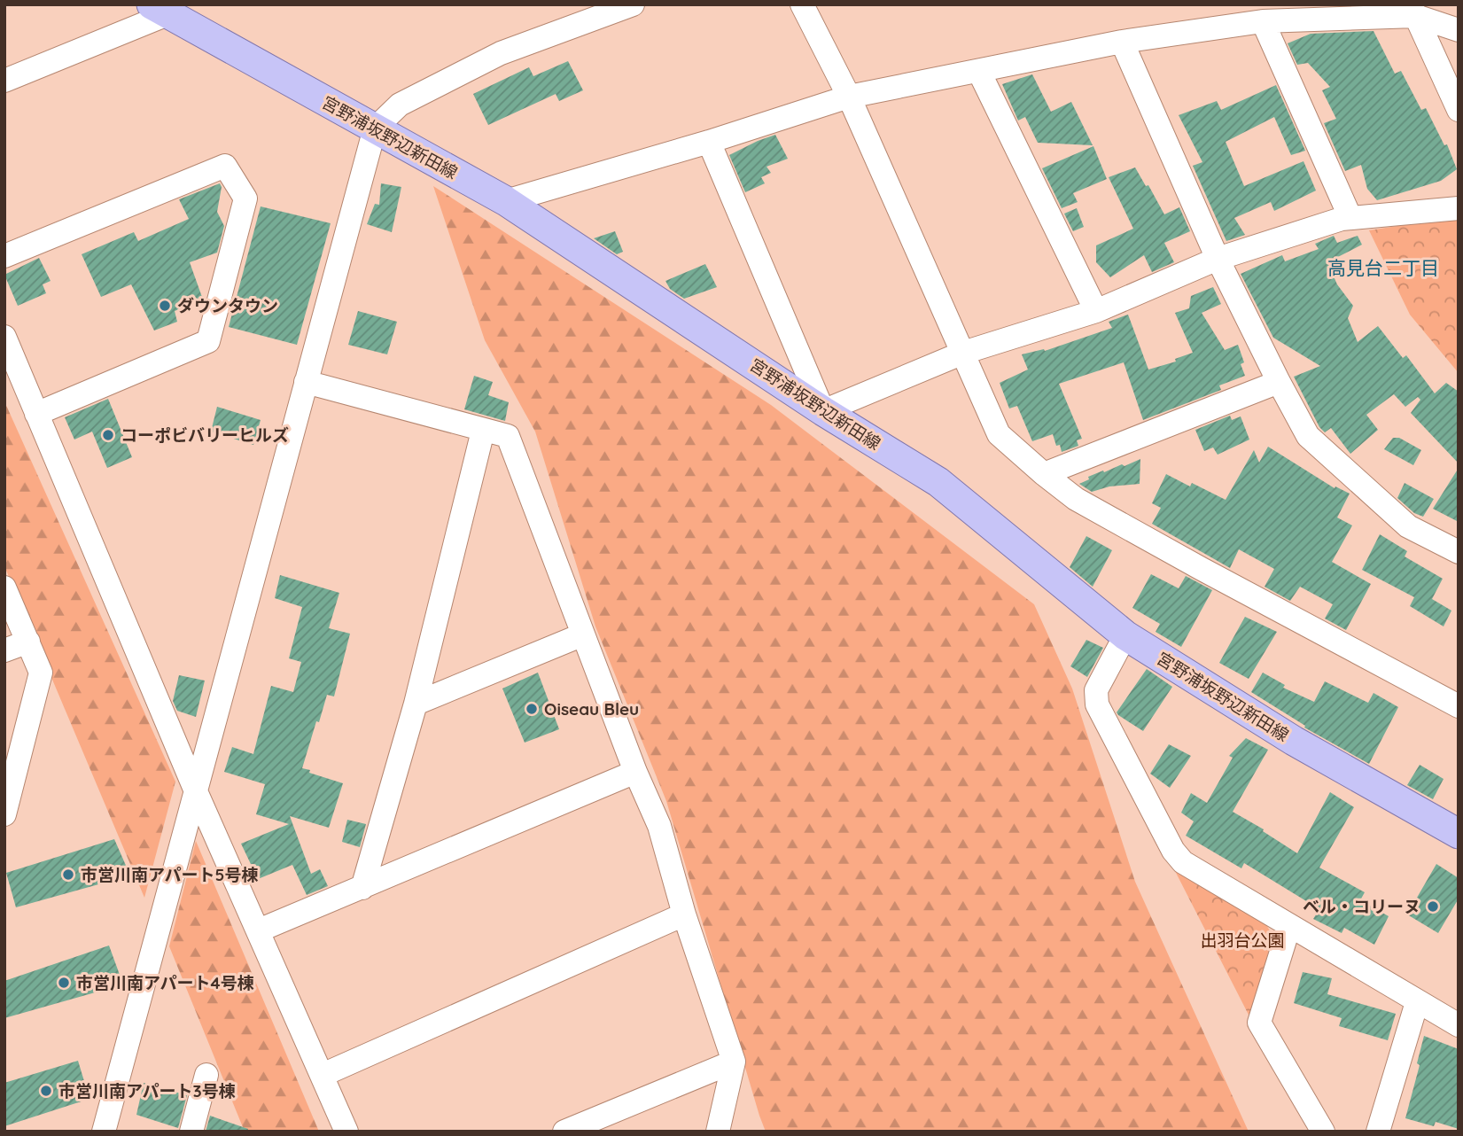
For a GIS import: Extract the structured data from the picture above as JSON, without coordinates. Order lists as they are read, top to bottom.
{
  "streets": {
    "main road": ["宮野浦坂野辺新田線"]
  },
  "districts": ["高見台二丁目"],
  "parks": ["出羽台公園"],
  "places": [
    "ダウンタウン",
    "コーポビバリーヒルズ",
    "Oiseau Bleu",
    "市営川南アパート5号棟",
    "ベル・コリーヌ",
    "市営川南アパート4号棟",
    "市営川南アパート3号棟"
  ]
}
